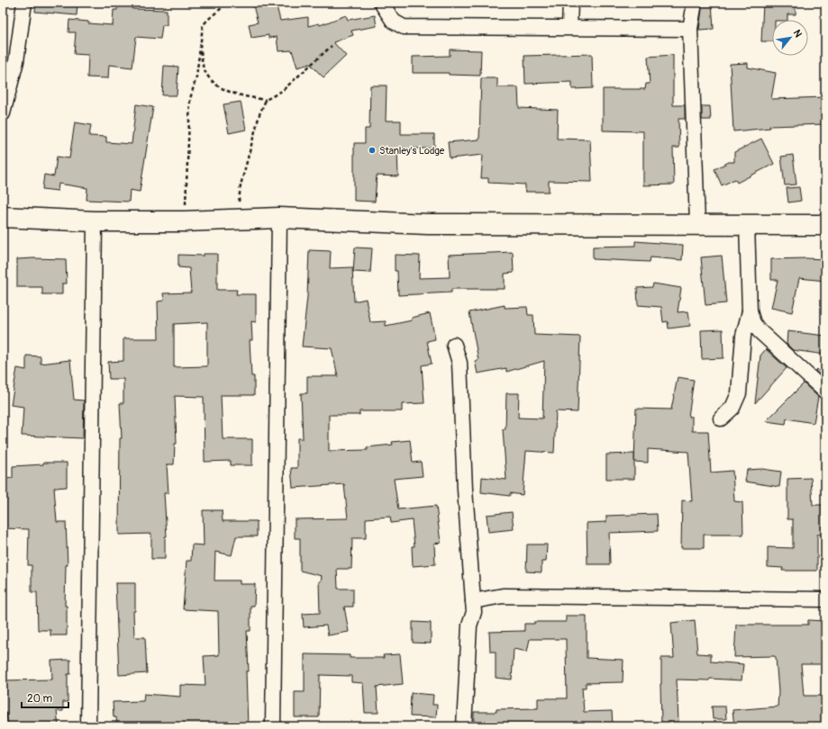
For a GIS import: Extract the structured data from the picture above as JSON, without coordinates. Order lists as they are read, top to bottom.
{
  "places": ["Stanley's Lodge"],
  "scale_bar": "20 m",
  "north": "top right"
}
